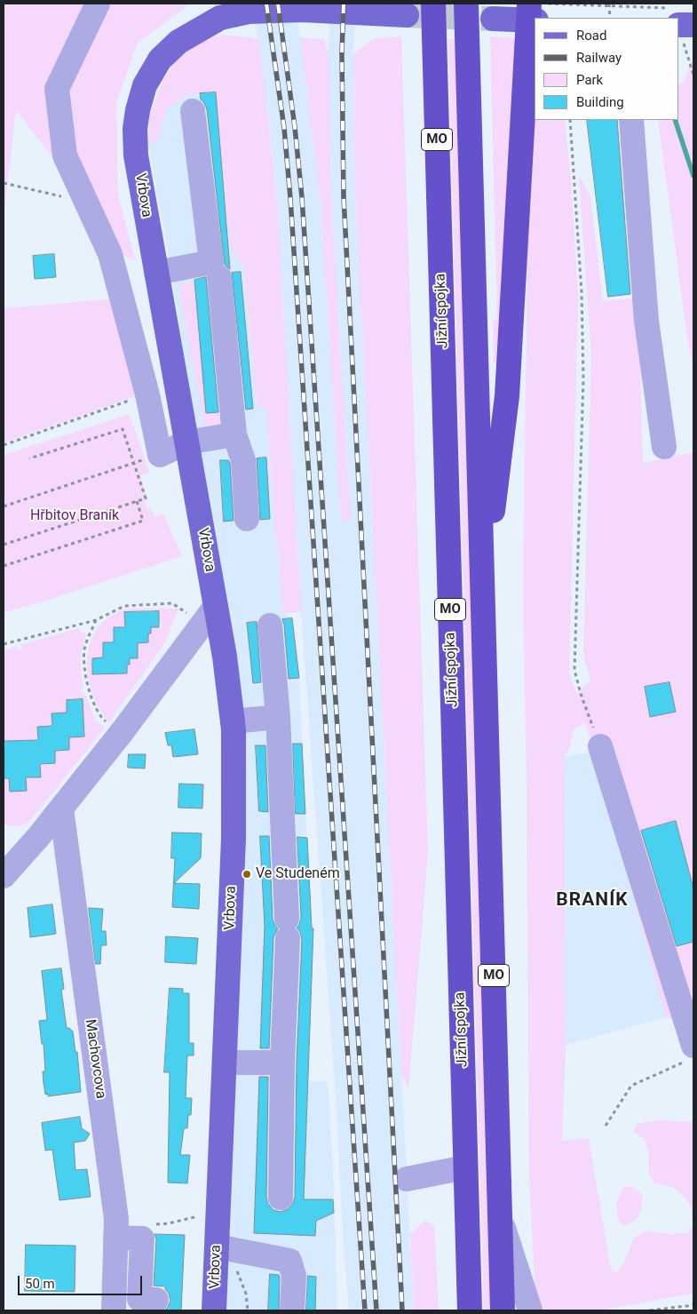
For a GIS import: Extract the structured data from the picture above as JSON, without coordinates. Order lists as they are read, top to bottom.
{
  "streets": {
    "highway": ["MO", "Jižní spojka"],
    "main road": ["Vrbova"],
    "street": ["Machovcova"]
  },
  "districts": ["BRANÍK"],
  "parks": ["Hřbitov Braník"],
  "places": ["Ve Studeném"],
  "legend": [
    "Road",
    "Railway",
    "Park",
    "Building"
  ],
  "scale_bar": "50 m"
}
